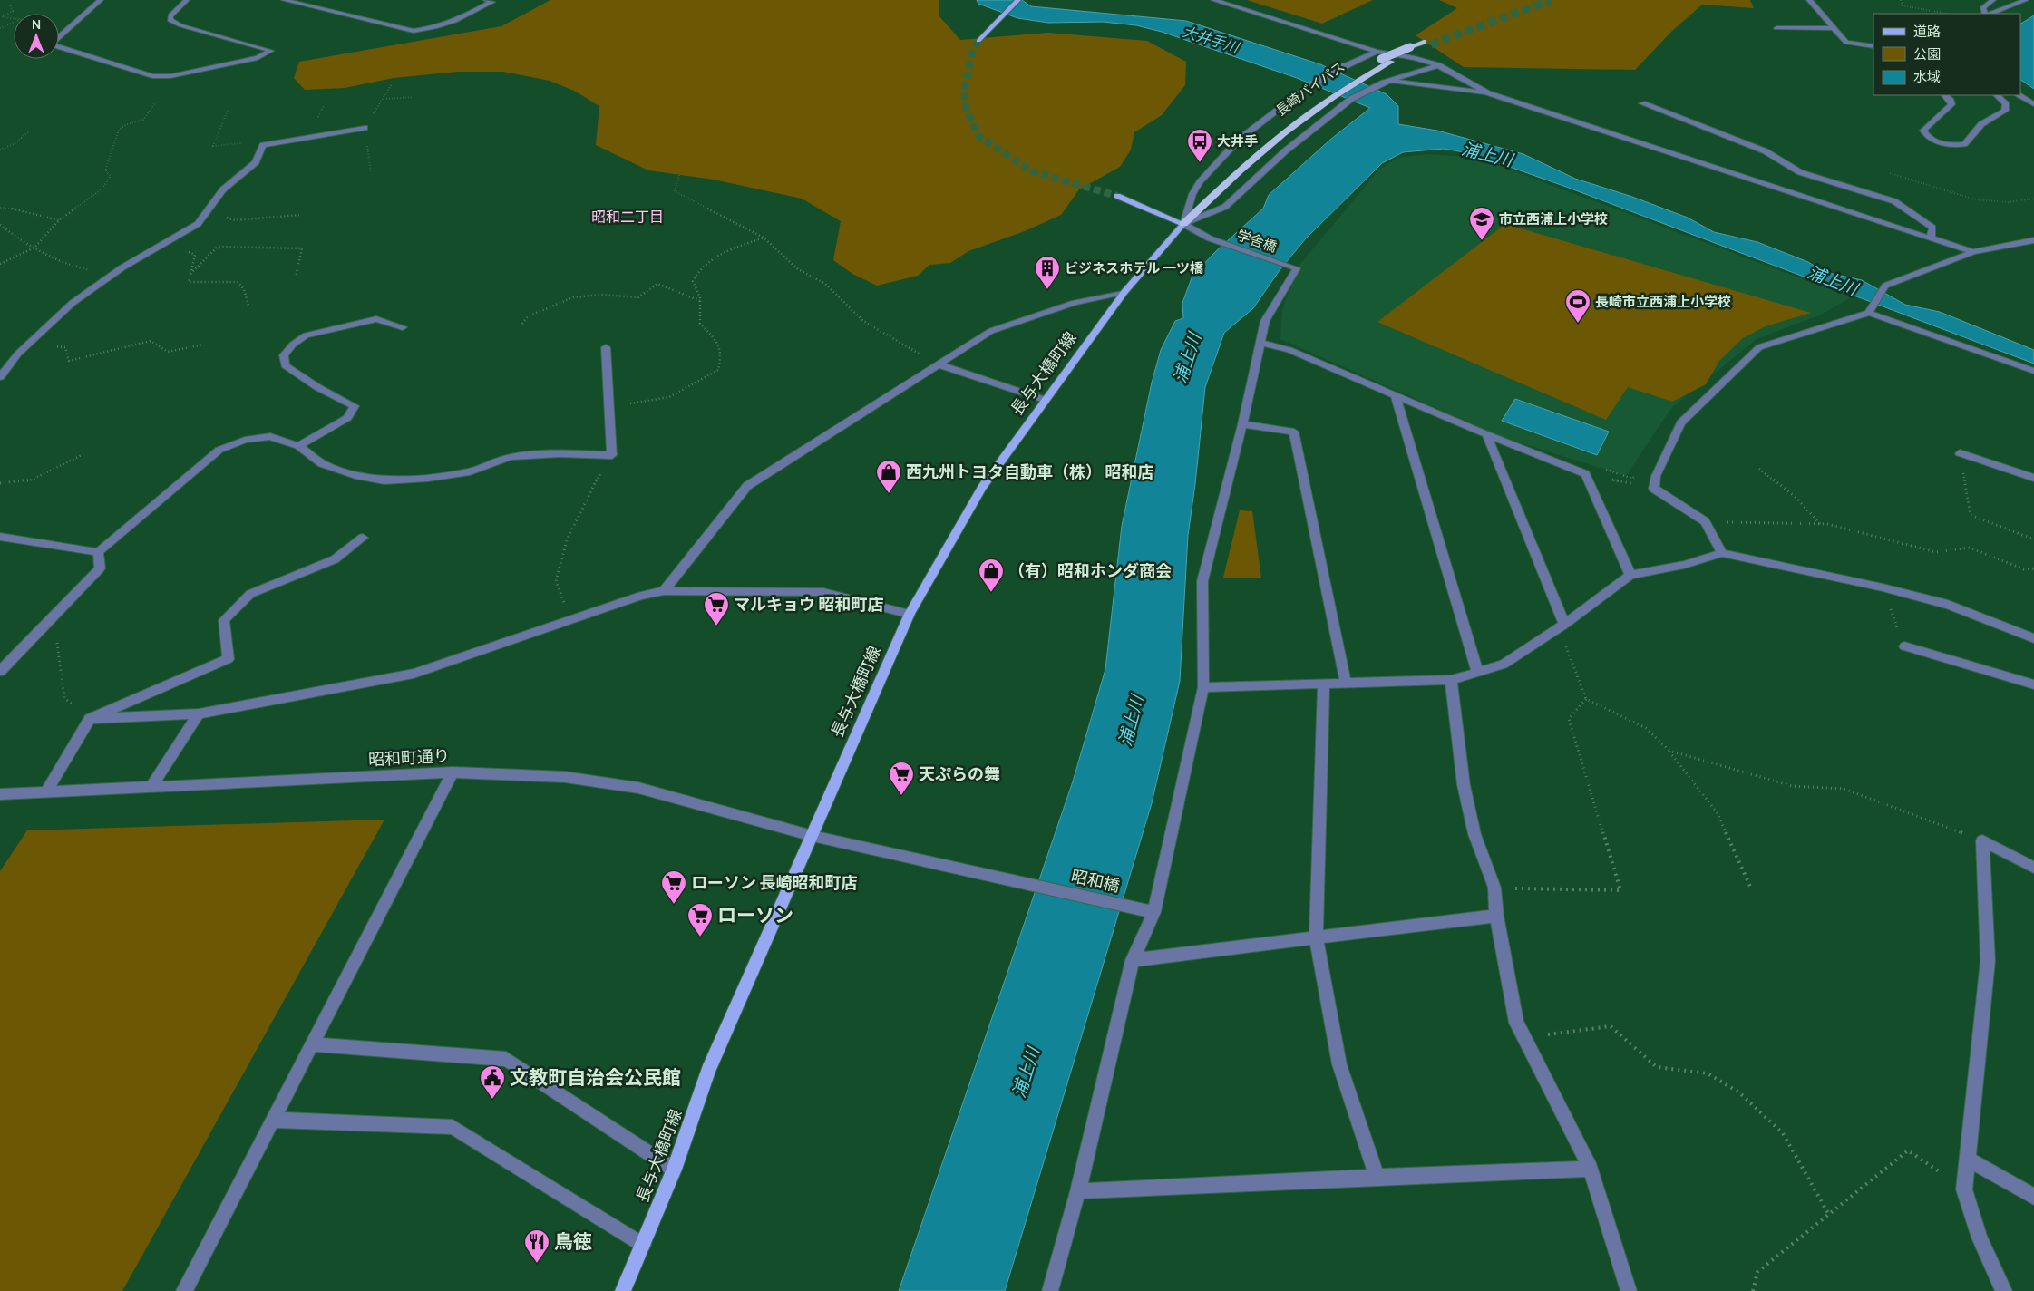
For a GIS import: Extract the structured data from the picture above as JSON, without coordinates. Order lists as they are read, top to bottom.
{
  "streets": {
    "highway": ["長崎バイパス"],
    "main road": ["長与大橋町線"],
    "street": ["学舎橋", "昭和町通り", "昭和橋"]
  },
  "crossings": [
    ["学舎橋", "長与大橋町線"],
    ["長与大橋町線", "昭和町通り"],
    ["昭和町通り", "昭和橋"]
  ],
  "districts": ["昭和二丁目"],
  "water": ["大井手川", "浦上川"],
  "places": {
    "bus stop": ["大井手"],
    "school or university": ["市立西浦上小学校"],
    "building": ["ビジネスホテル 一ツ橋"],
    "sports": ["長崎市立西浦上小学校"],
    "shop": ["西九州トヨタ自動車（株） 昭和店", "（有）昭和ホンダ商会"],
    "supermarket": [
      "マルキョウ 昭和町店",
      "天ぷらの舞",
      "ローソン 長崎昭和町店",
      "ローソン"
    ],
    "public building": ["文教町自治会公民館"],
    "restaurant": ["鳥徳"]
  },
  "legend": ["道路", "公園", "水域"],
  "north": "top"
}
